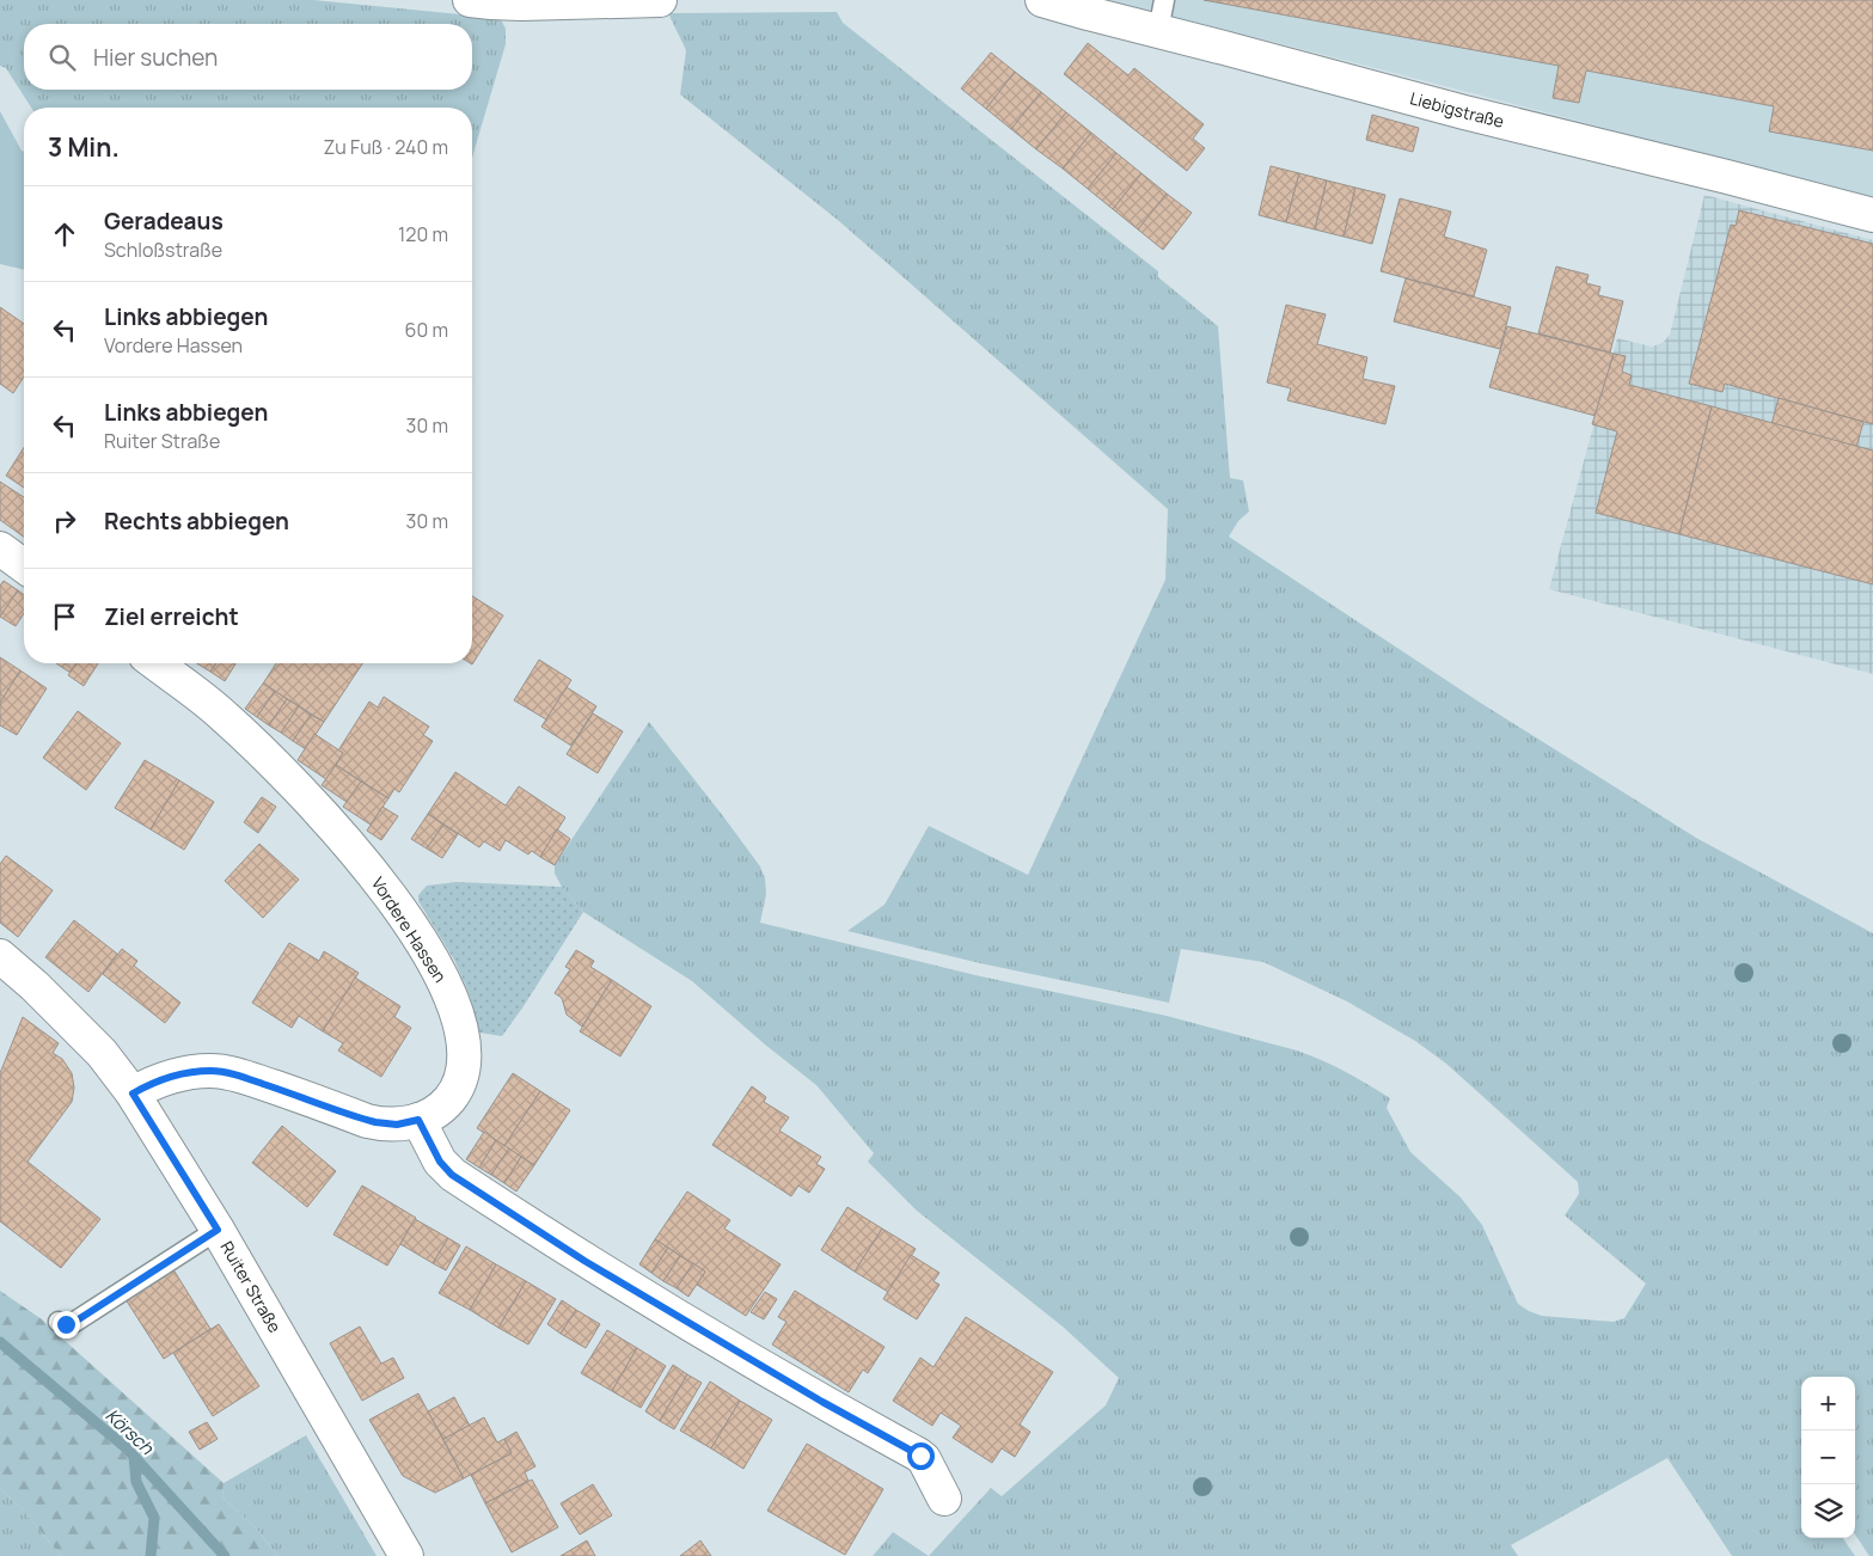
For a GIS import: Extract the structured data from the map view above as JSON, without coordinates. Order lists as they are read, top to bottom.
{
  "streets": {
    "street": ["Liebigstraße", "Vordere Hassen", "Ruiter Straße"]
  },
  "crossings": [
    ["Vordere Hassen", "Ruiter Straße"]
  ],
  "water": ["Körsch"],
  "page": {
    "search": "Hier suchen",
    "heading": ["3 Min.", "Zu Fuß · 240 m"],
    "list": [
      ["Geradeaus", "Schloßstraße", "120 m"],
      ["Links abbiegen", "Vordere Hassen", "60 m"],
      ["Links abbiegen", "Ruiter Straße", "30 m"],
      ["Rechts abbiegen", "30 m"],
      "Ziel erreicht"
    ],
    "map_buttons": ["+", "−"]
  }
}
